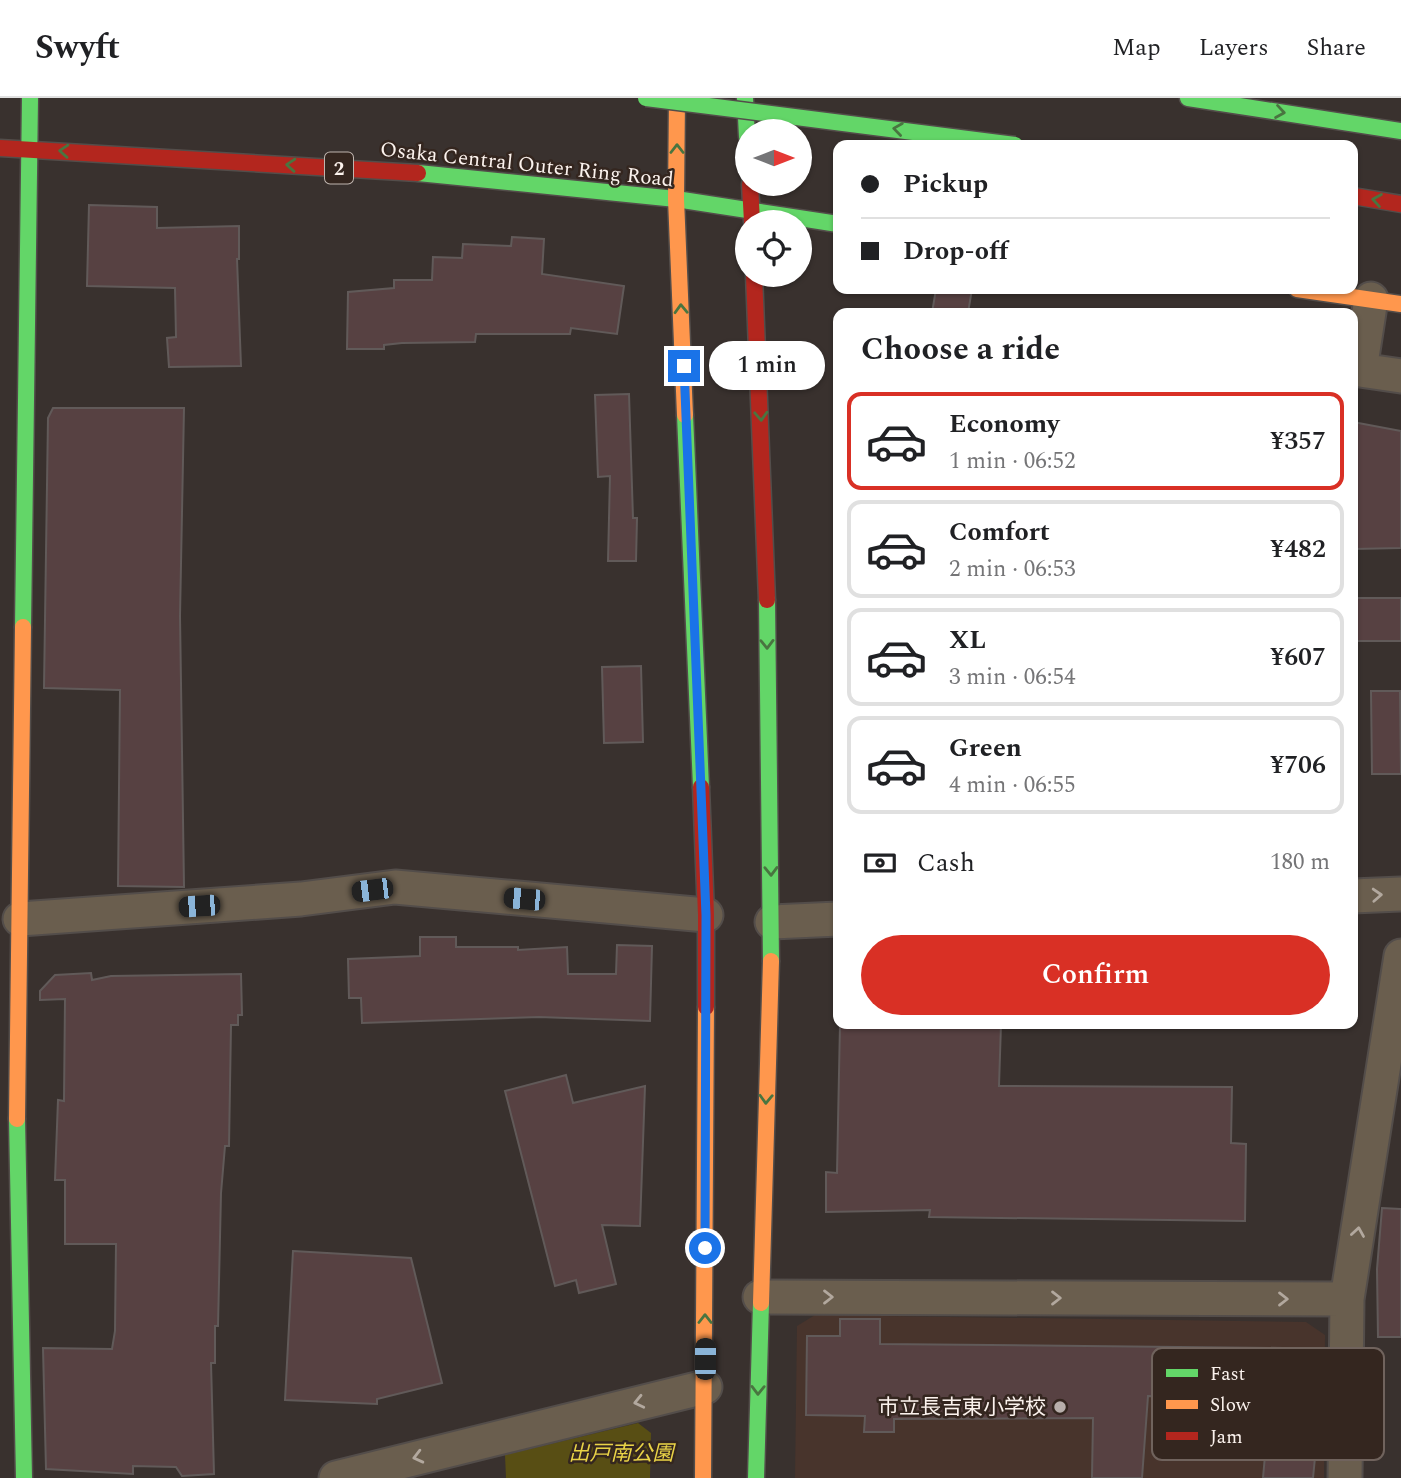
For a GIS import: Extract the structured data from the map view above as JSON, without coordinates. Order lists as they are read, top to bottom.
{
  "streets": {
    "main road": ["Osaka Central Outer Ring Road", "2"]
  },
  "one_way": ["Osaka Central Outer Ring Road"],
  "parks": ["出戸南公園"],
  "places": ["市立長吉東小学校"],
  "legend": ["Fast", "Slow", "Jam"],
  "north": "right",
  "page": {
    "header": "Swyft",
    "nav": ["Map", "Layers", "Share"],
    "banner": ["Pickup", "Drop-off"],
    "heading": "Choose a ride",
    "bubble": "1 min",
    "list": [
      {
        "name": "Economy",
        "note": "1 min · 06:52",
        "value": "¥357"
      },
      {
        "name": "Comfort",
        "note": "2 min · 06:53",
        "value": "¥482"
      },
      {
        "name": "XL",
        "note": "3 min · 06:54",
        "value": "¥607"
      },
      {
        "name": "Green",
        "note": "4 min · 06:55",
        "value": "¥706"
      }
    ],
    "pay": ["Cash", "180 m"],
    "buttons": "Confirm"
  }
}
